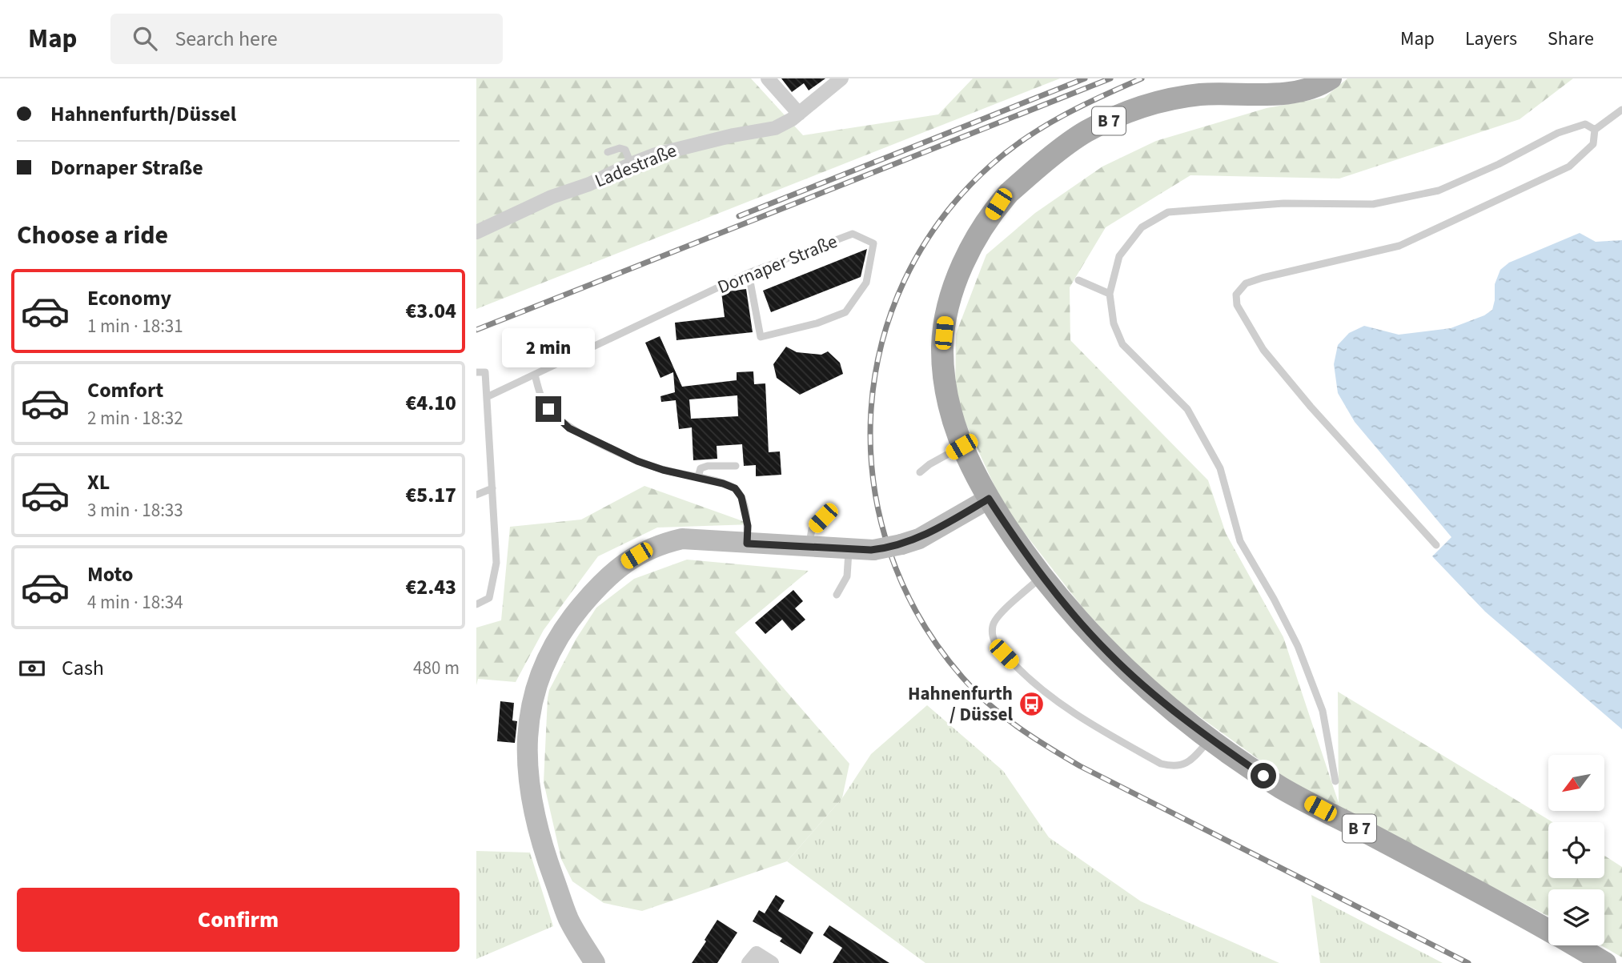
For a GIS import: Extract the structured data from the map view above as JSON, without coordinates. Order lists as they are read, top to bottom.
{
  "streets": {
    "main road": ["B 7"],
    "street": ["Ladestraße"],
    "lane": ["Dornaper Straße"]
  },
  "places": {
    "bus stop": ["Hahnenfurth / Düssel"]
  },
  "north": "bottom left",
  "page": {
    "header": "Map",
    "search": "Search here",
    "nav": ["Map", "Layers", "Share"],
    "banner": ["Hahnenfurth/Düssel", "Dornaper Straße"],
    "heading": "Choose a ride",
    "list": [
      {
        "name": "Economy",
        "note": "1 min · 18:31",
        "value": "€3.04"
      },
      {
        "name": "Comfort",
        "note": "2 min · 18:32",
        "value": "€4.10"
      },
      {
        "name": "XL",
        "note": "3 min · 18:33",
        "value": "€5.17"
      },
      {
        "name": "Moto",
        "note": "4 min · 18:34",
        "value": "€2.43"
      }
    ],
    "bubble": "2 min",
    "pay": ["Cash", "480 m"],
    "buttons": "Confirm"
  }
}
